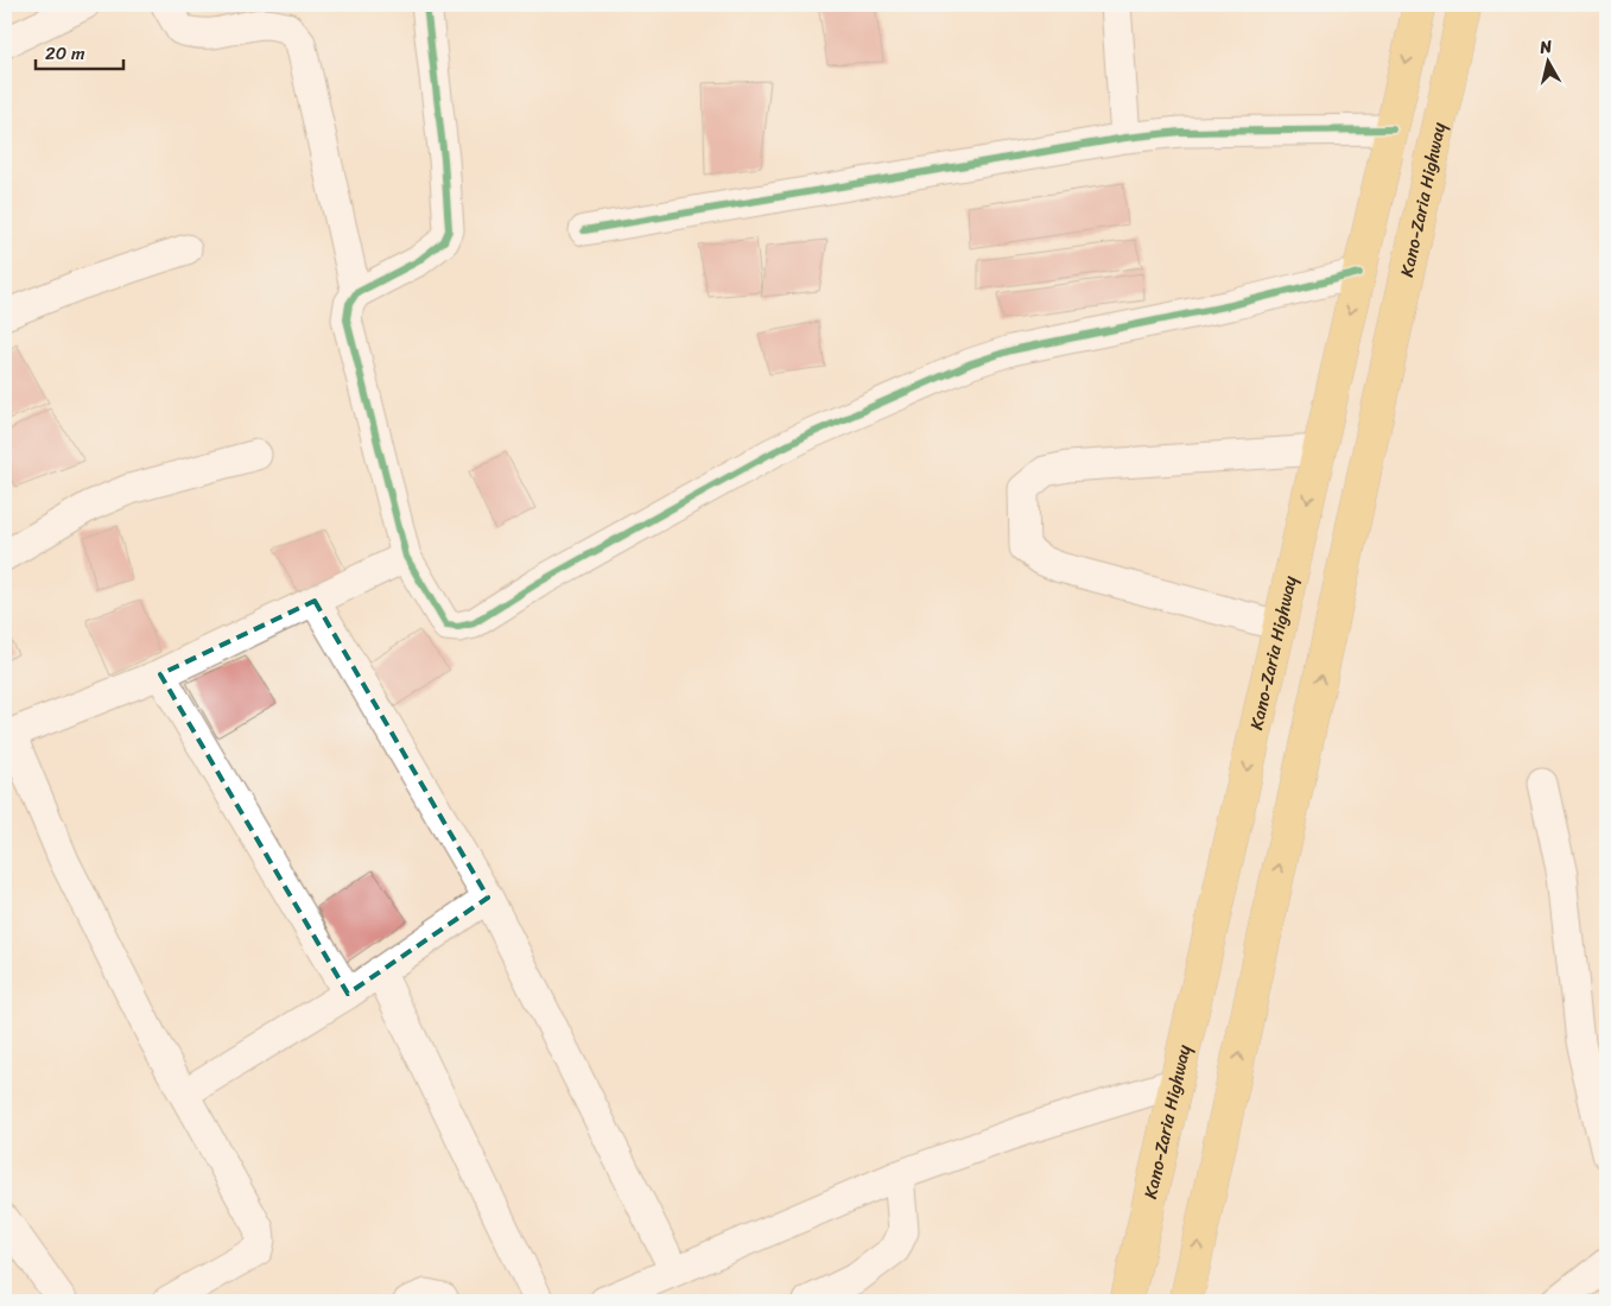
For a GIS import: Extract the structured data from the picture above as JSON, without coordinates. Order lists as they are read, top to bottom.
{
  "streets": {
    "highway": ["Kano-Zaria Highway"]
  },
  "scale_bar": "20 m",
  "north": "top"
}
